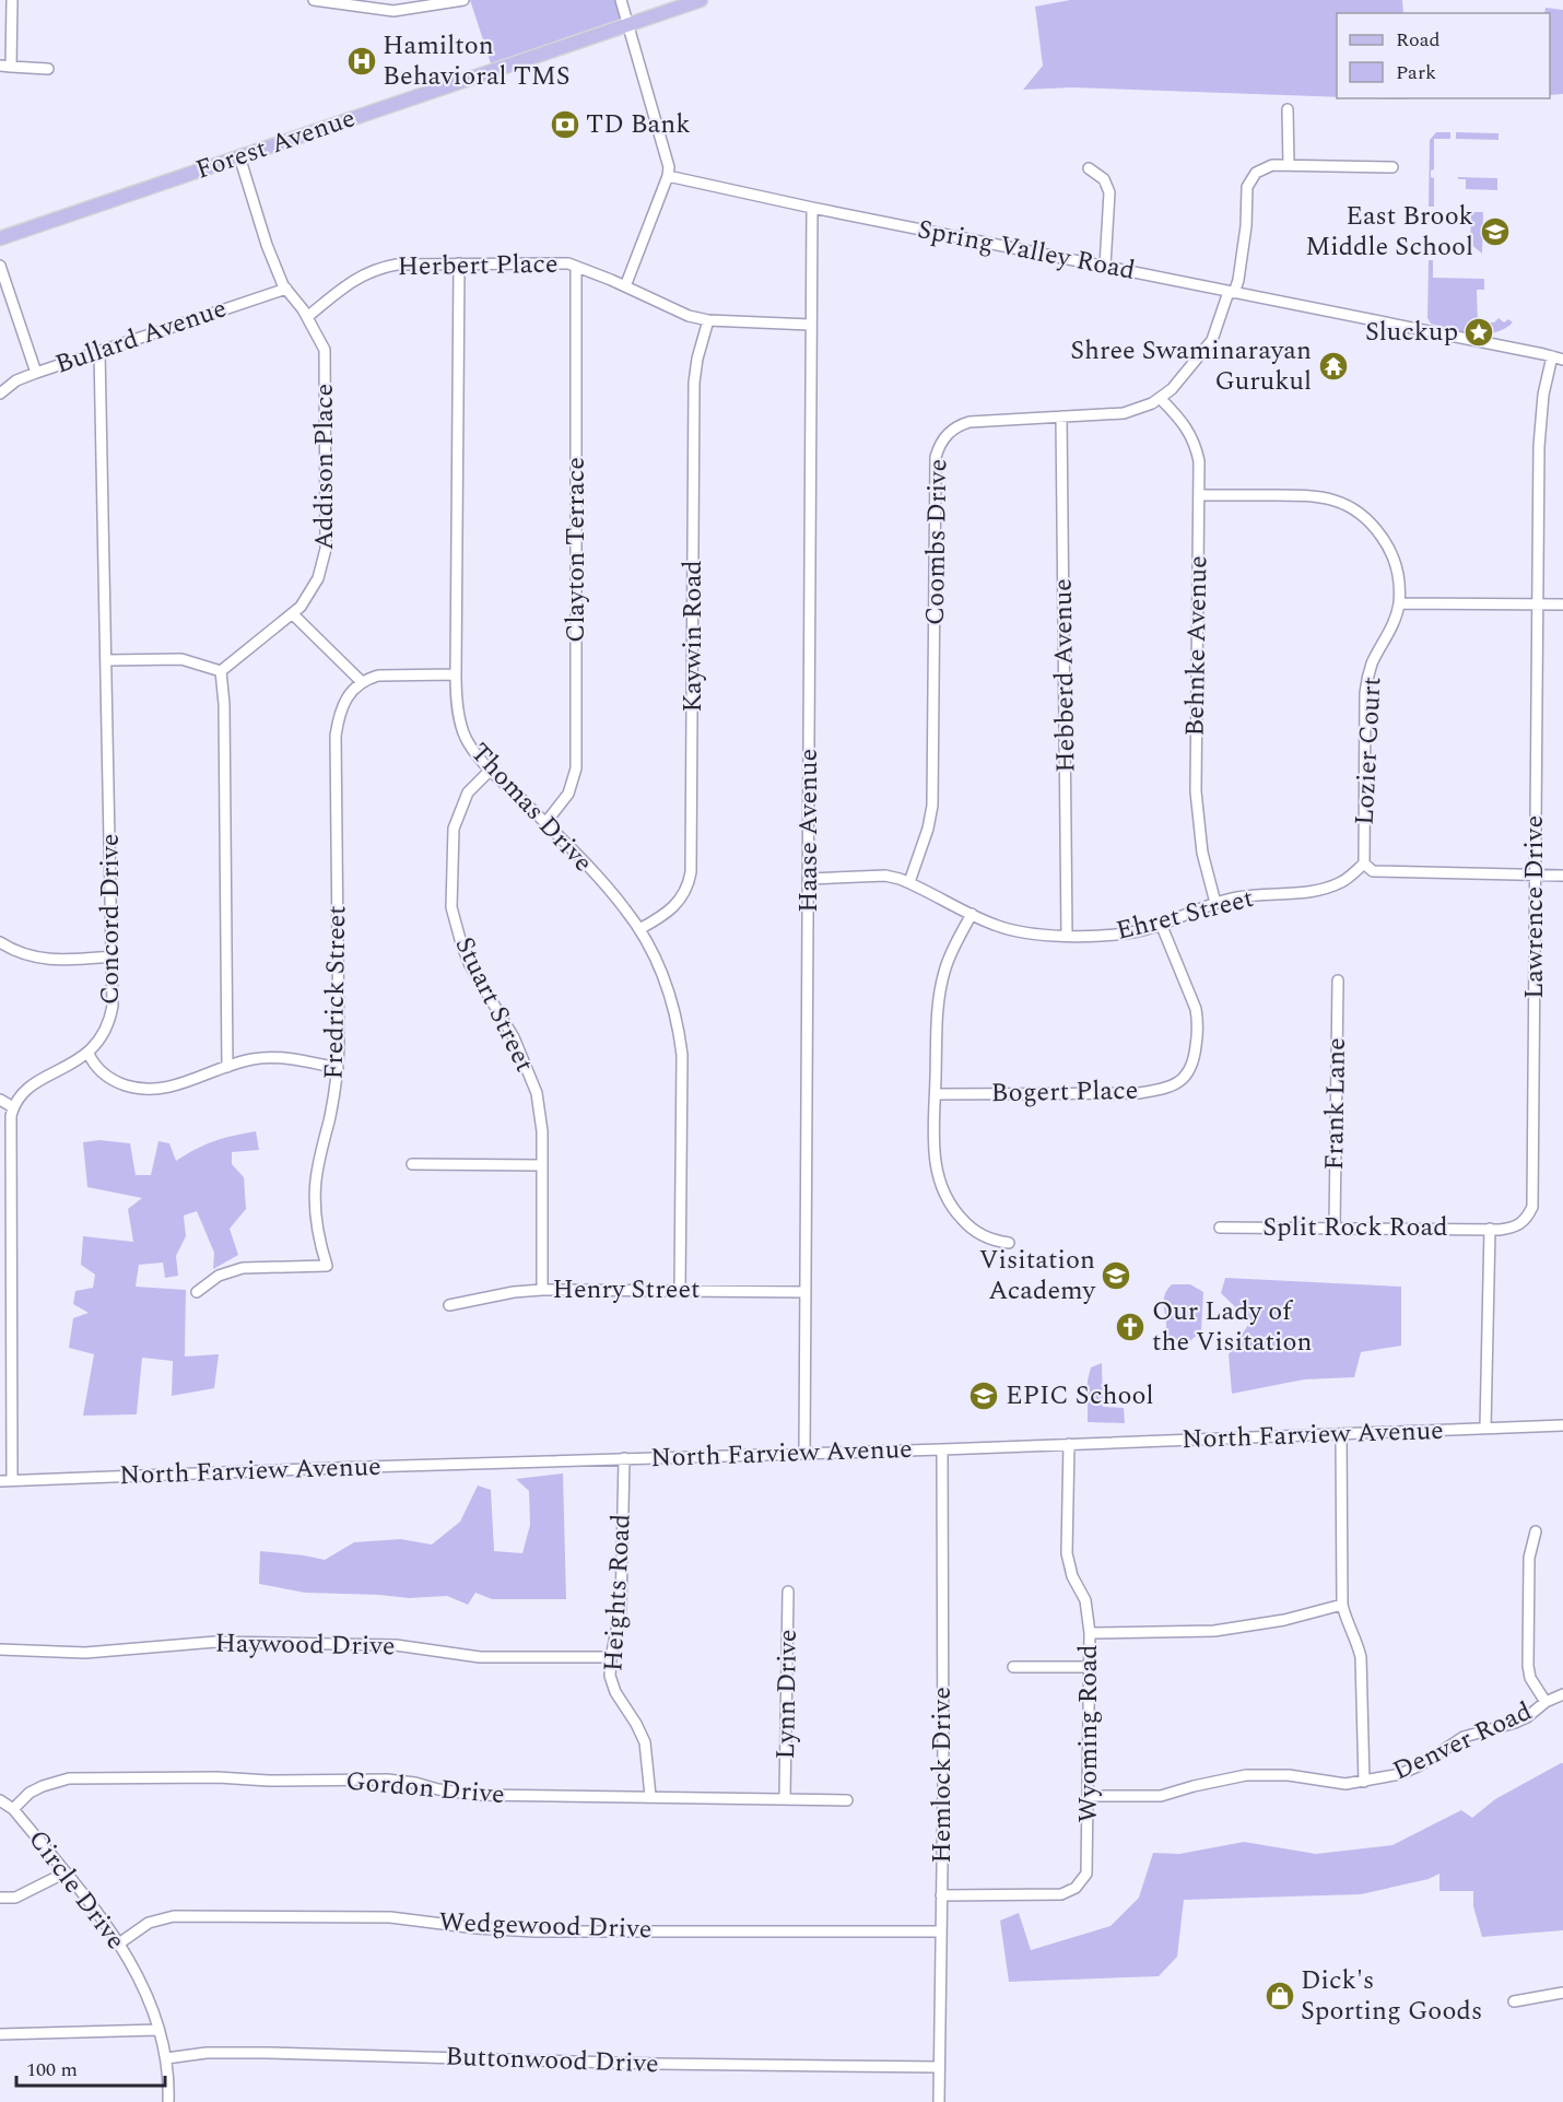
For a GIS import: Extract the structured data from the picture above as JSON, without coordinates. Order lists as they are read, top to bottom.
{
  "streets": {
    "main road": ["Forest Avenue"],
    "street": [
      "Spring Valley Road",
      "Herbert Place",
      "Bullard Avenue",
      "Addison Place",
      "Coombs Drive",
      "Clayton Terrace",
      "Kaywin Road",
      "Behnke Avenue",
      "Hebberd Avenue",
      "Lozier Court",
      "Thomas Drive",
      "Haase Avenue",
      "Lawrence Drive",
      "Ehret Street",
      "Concord Drive",
      "Fredrick Street",
      "Stuart Street",
      "Bogert Place",
      "Frank Lane",
      "Split Rock Road",
      "Henry Street",
      "North Farview Avenue",
      "Heights Road",
      "Haywood Drive",
      "Lynn Drive",
      "Wyoming Road",
      "Denver Road",
      "Hemlock Drive",
      "Gordon Drive",
      "Circle Drive",
      "Wedgewood Drive",
      "Buttonwood Drive"
    ]
  },
  "crossings": [
    ["Forest Avenue", "Addison Place"],
    ["Spring Valley Road", "Coombs Drive"],
    ["Spring Valley Road", "Haase Avenue"],
    ["Spring Valley Road", "Lawrence Drive"],
    ["Herbert Place", "Addison Place"],
    ["Herbert Place", "Clayton Terrace"],
    ["Herbert Place", "Kaywin Road"],
    ["Herbert Place", "Thomas Drive"],
    ["Herbert Place", "Haase Avenue"],
    ["Bullard Avenue", "Addison Place"],
    ["Bullard Avenue", "Concord Drive"],
    ["Coombs Drive", "Behnke Avenue"],
    ["Coombs Drive", "Hebberd Avenue"],
    ["Coombs Drive", "Ehret Street"],
    ["Clayton Terrace", "Thomas Drive"],
    ["Kaywin Road", "Thomas Drive"],
    ["Behnke Avenue", "Ehret Street"],
    ["Hebberd Avenue", "Ehret Street"],
    ["Lozier Court", "Ehret Street"],
    ["Thomas Drive", "Stuart Street"],
    ["Thomas Drive", "Henry Street"],
    ["Haase Avenue", "Ehret Street"],
    ["Haase Avenue", "Henry Street"],
    ["Haase Avenue", "North Farview Avenue"],
    ["Lawrence Drive", "Split Rock Road"],
    ["Ehret Street", "Bogert Place"],
    ["Stuart Street", "Henry Street"],
    ["Frank Lane", "Split Rock Road"],
    ["North Farview Avenue", "Heights Road"],
    ["North Farview Avenue", "Wyoming Road"],
    ["North Farview Avenue", "Hemlock Drive"],
    ["Heights Road", "Haywood Drive"],
    ["Heights Road", "Gordon Drive"],
    ["Lynn Drive", "Gordon Drive"],
    ["Wyoming Road", "Denver Road"],
    ["Wyoming Road", "Hemlock Drive"],
    ["Hemlock Drive", "Wedgewood Drive"],
    ["Hemlock Drive", "Buttonwood Drive"],
    ["Gordon Drive", "Circle Drive"],
    ["Circle Drive", "Wedgewood Drive"],
    ["Circle Drive", "Buttonwood Drive"]
  ],
  "places": {
    "hospital": ["Hamilton Behavioral TMS"],
    "bank": ["TD Bank"],
    "school or university": ["East Brook Middle School", "Visitation Academy", "EPIC School"],
    "place": ["Sluckup"],
    "temple": ["Shree Swaminarayan Gurukul"],
    "church": ["Our Lady of the Visitation"],
    "shop": ["Dick's Sporting Goods"]
  },
  "legend": ["Road", "Park"],
  "scale_bar": "100 m"
}
